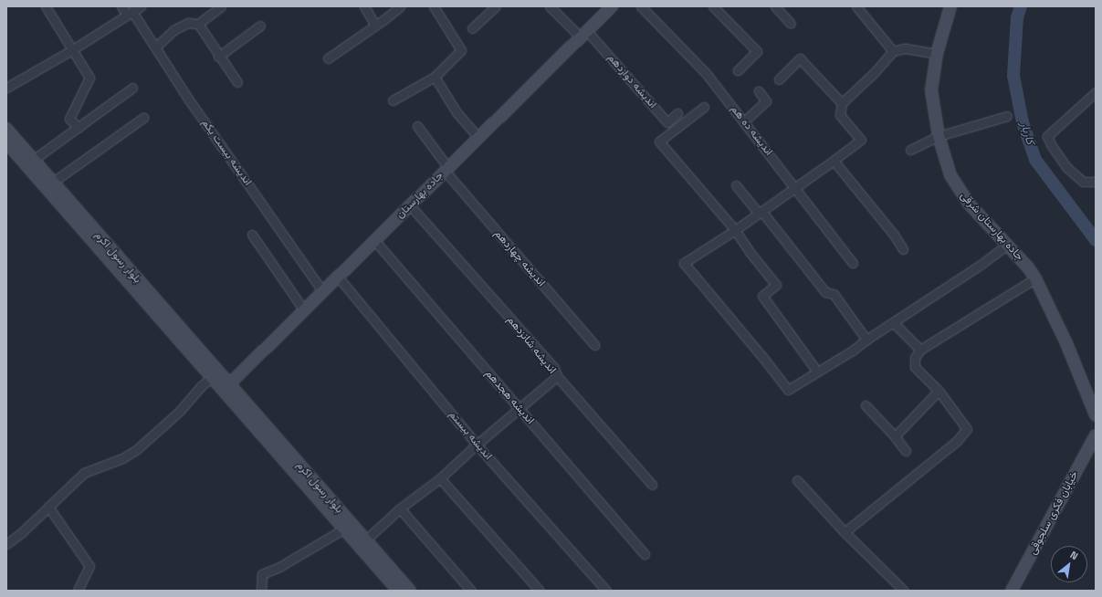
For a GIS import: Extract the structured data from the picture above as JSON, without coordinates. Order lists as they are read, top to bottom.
{
  "streets": {
    "main road": [
      "جاده بهارستان",
      "جاده بهارستان شرقی",
      "بلوار رسول اکرم",
      "خیابان فکری سلجوقی"
    ],
    "street": [
      "اندیشه دوازدهم",
      "اندیشه ده هم",
      "اندیشه بیست یکم",
      "اندیشه چهاردهم",
      "اندیشه شانزدهم",
      "اندیشه هجدهم",
      "اندیشه بیستم"
    ]
  },
  "crossings": [
    ["اندیشه دوازدهم", "جاده بهارستان"],
    ["اندیشه بیست یکم", "جاده بهارستان"],
    ["جاده بهارستان", "بلوار رسول اکرم"],
    ["جاده بهارستان", "اندیشه چهاردهم"],
    ["جاده بهارستان", "اندیشه شانزدهم"],
    ["جاده بهارستان", "اندیشه هجدهم"],
    ["جاده بهارستان", "اندیشه بیستم"]
  ],
  "water": ["کاربار"],
  "north": "top right"
}
